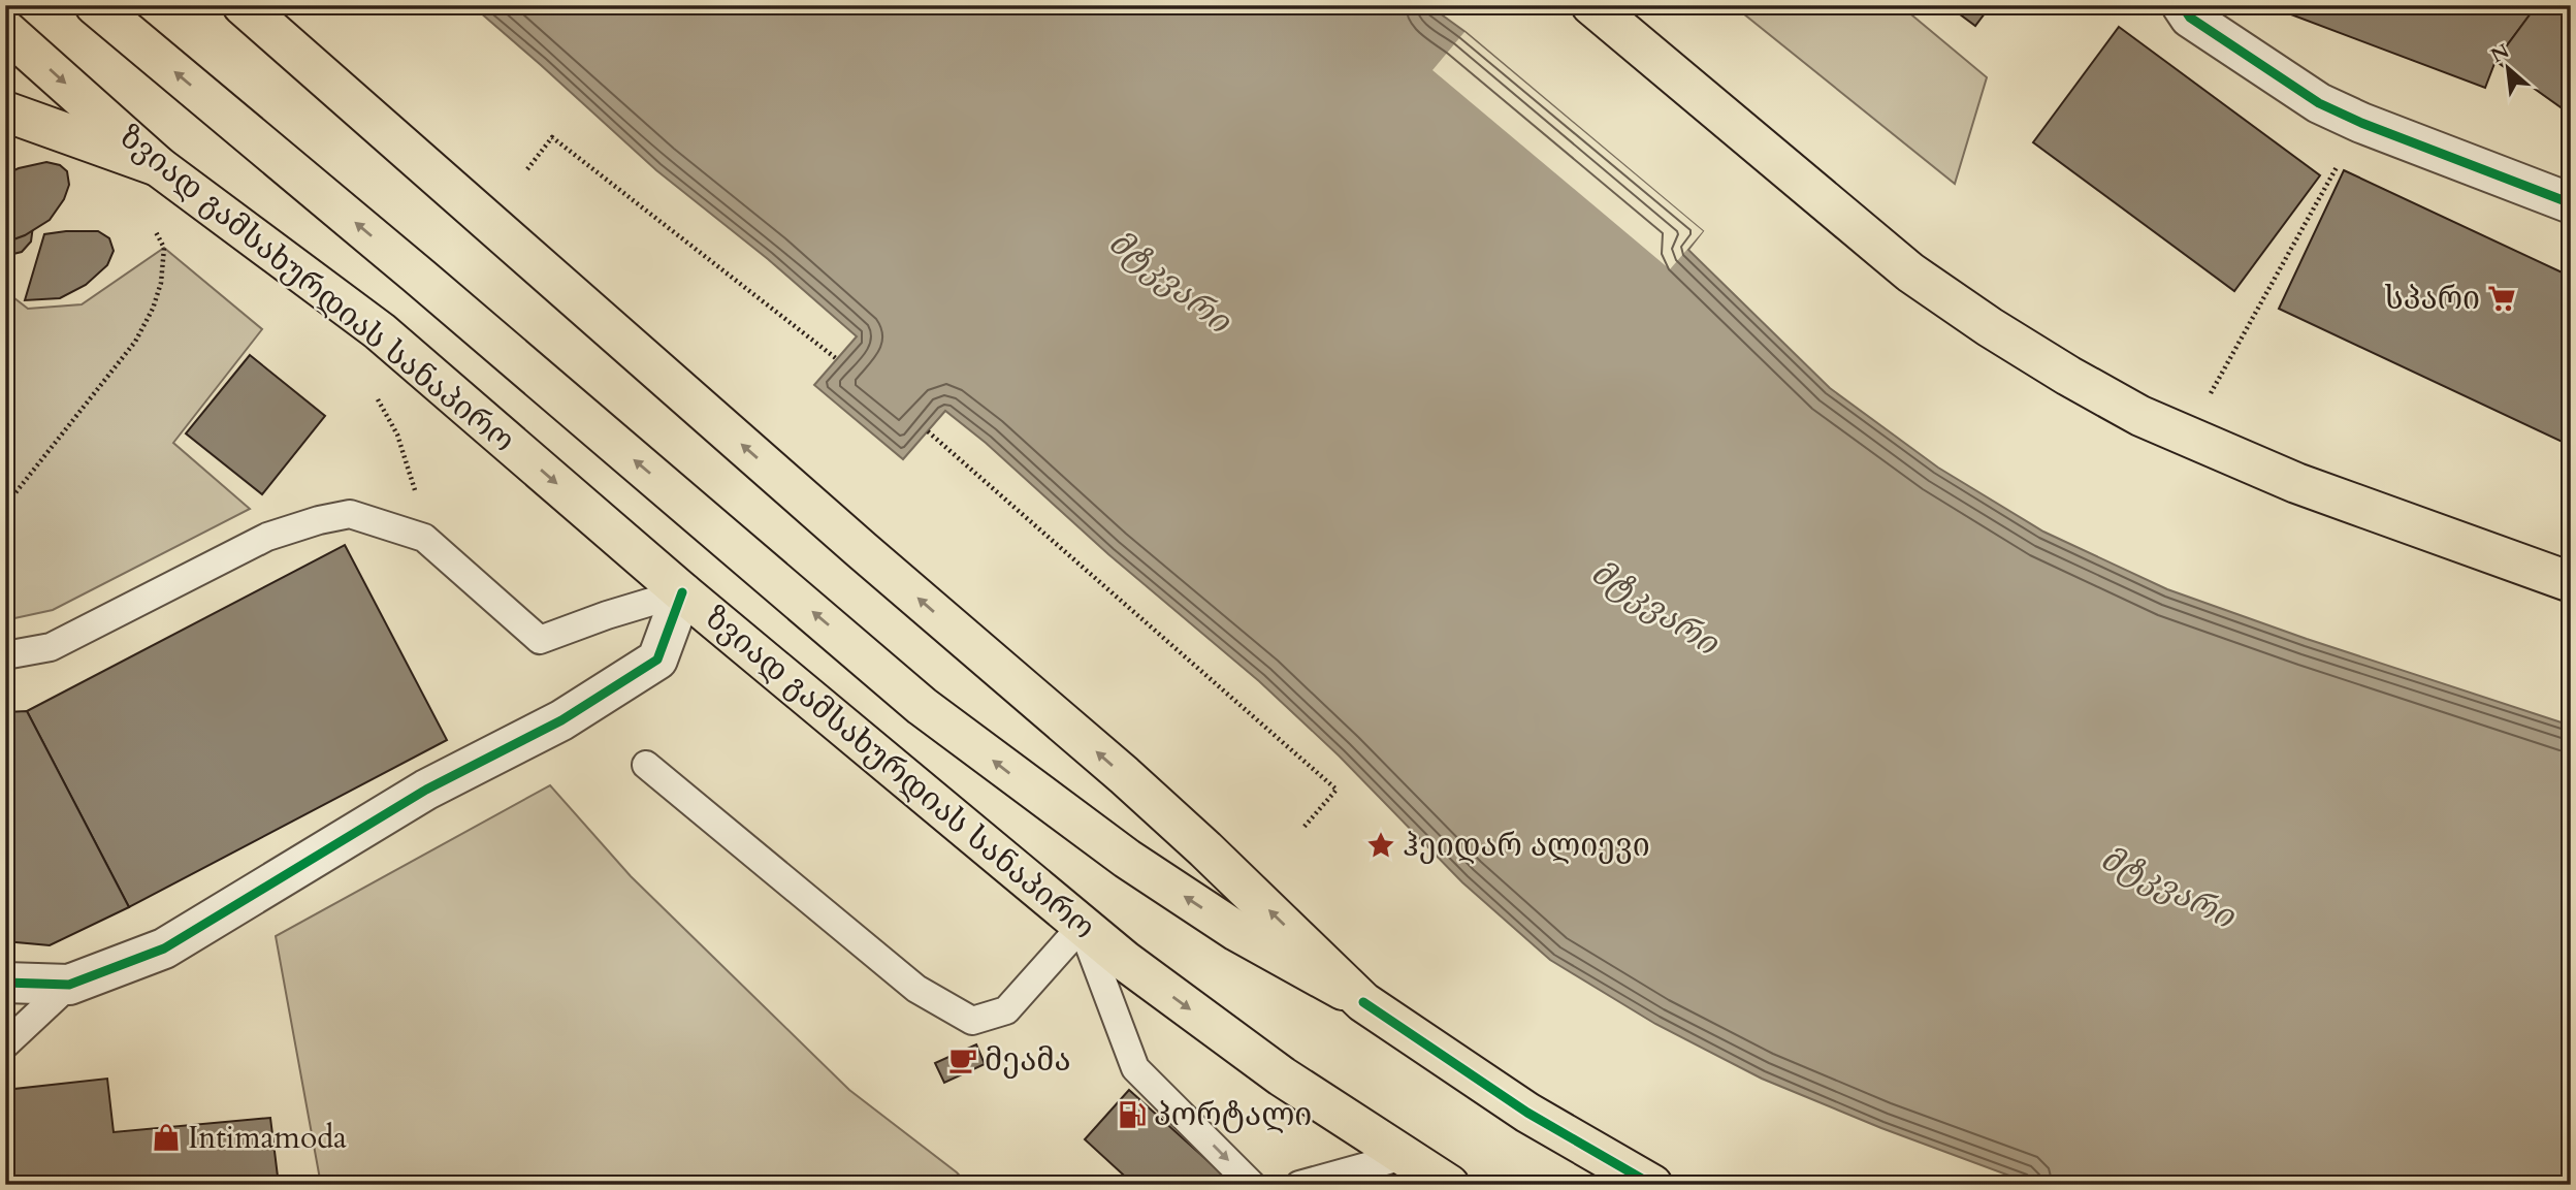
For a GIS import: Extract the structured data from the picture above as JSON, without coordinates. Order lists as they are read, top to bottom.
{
  "streets": {
    "main road": ["ზვიად გამსახურდიას სანაპირო"]
  },
  "water": ["მტკვარი"],
  "places": {
    "supermarket": ["სპარი"],
    "place": ["ჰეიდარ ალიევი"],
    "cafe": ["მეამა"],
    "fuel station": ["პორტალი"],
    "shop": ["Intimamoda"]
  },
  "north": "top left"
}
